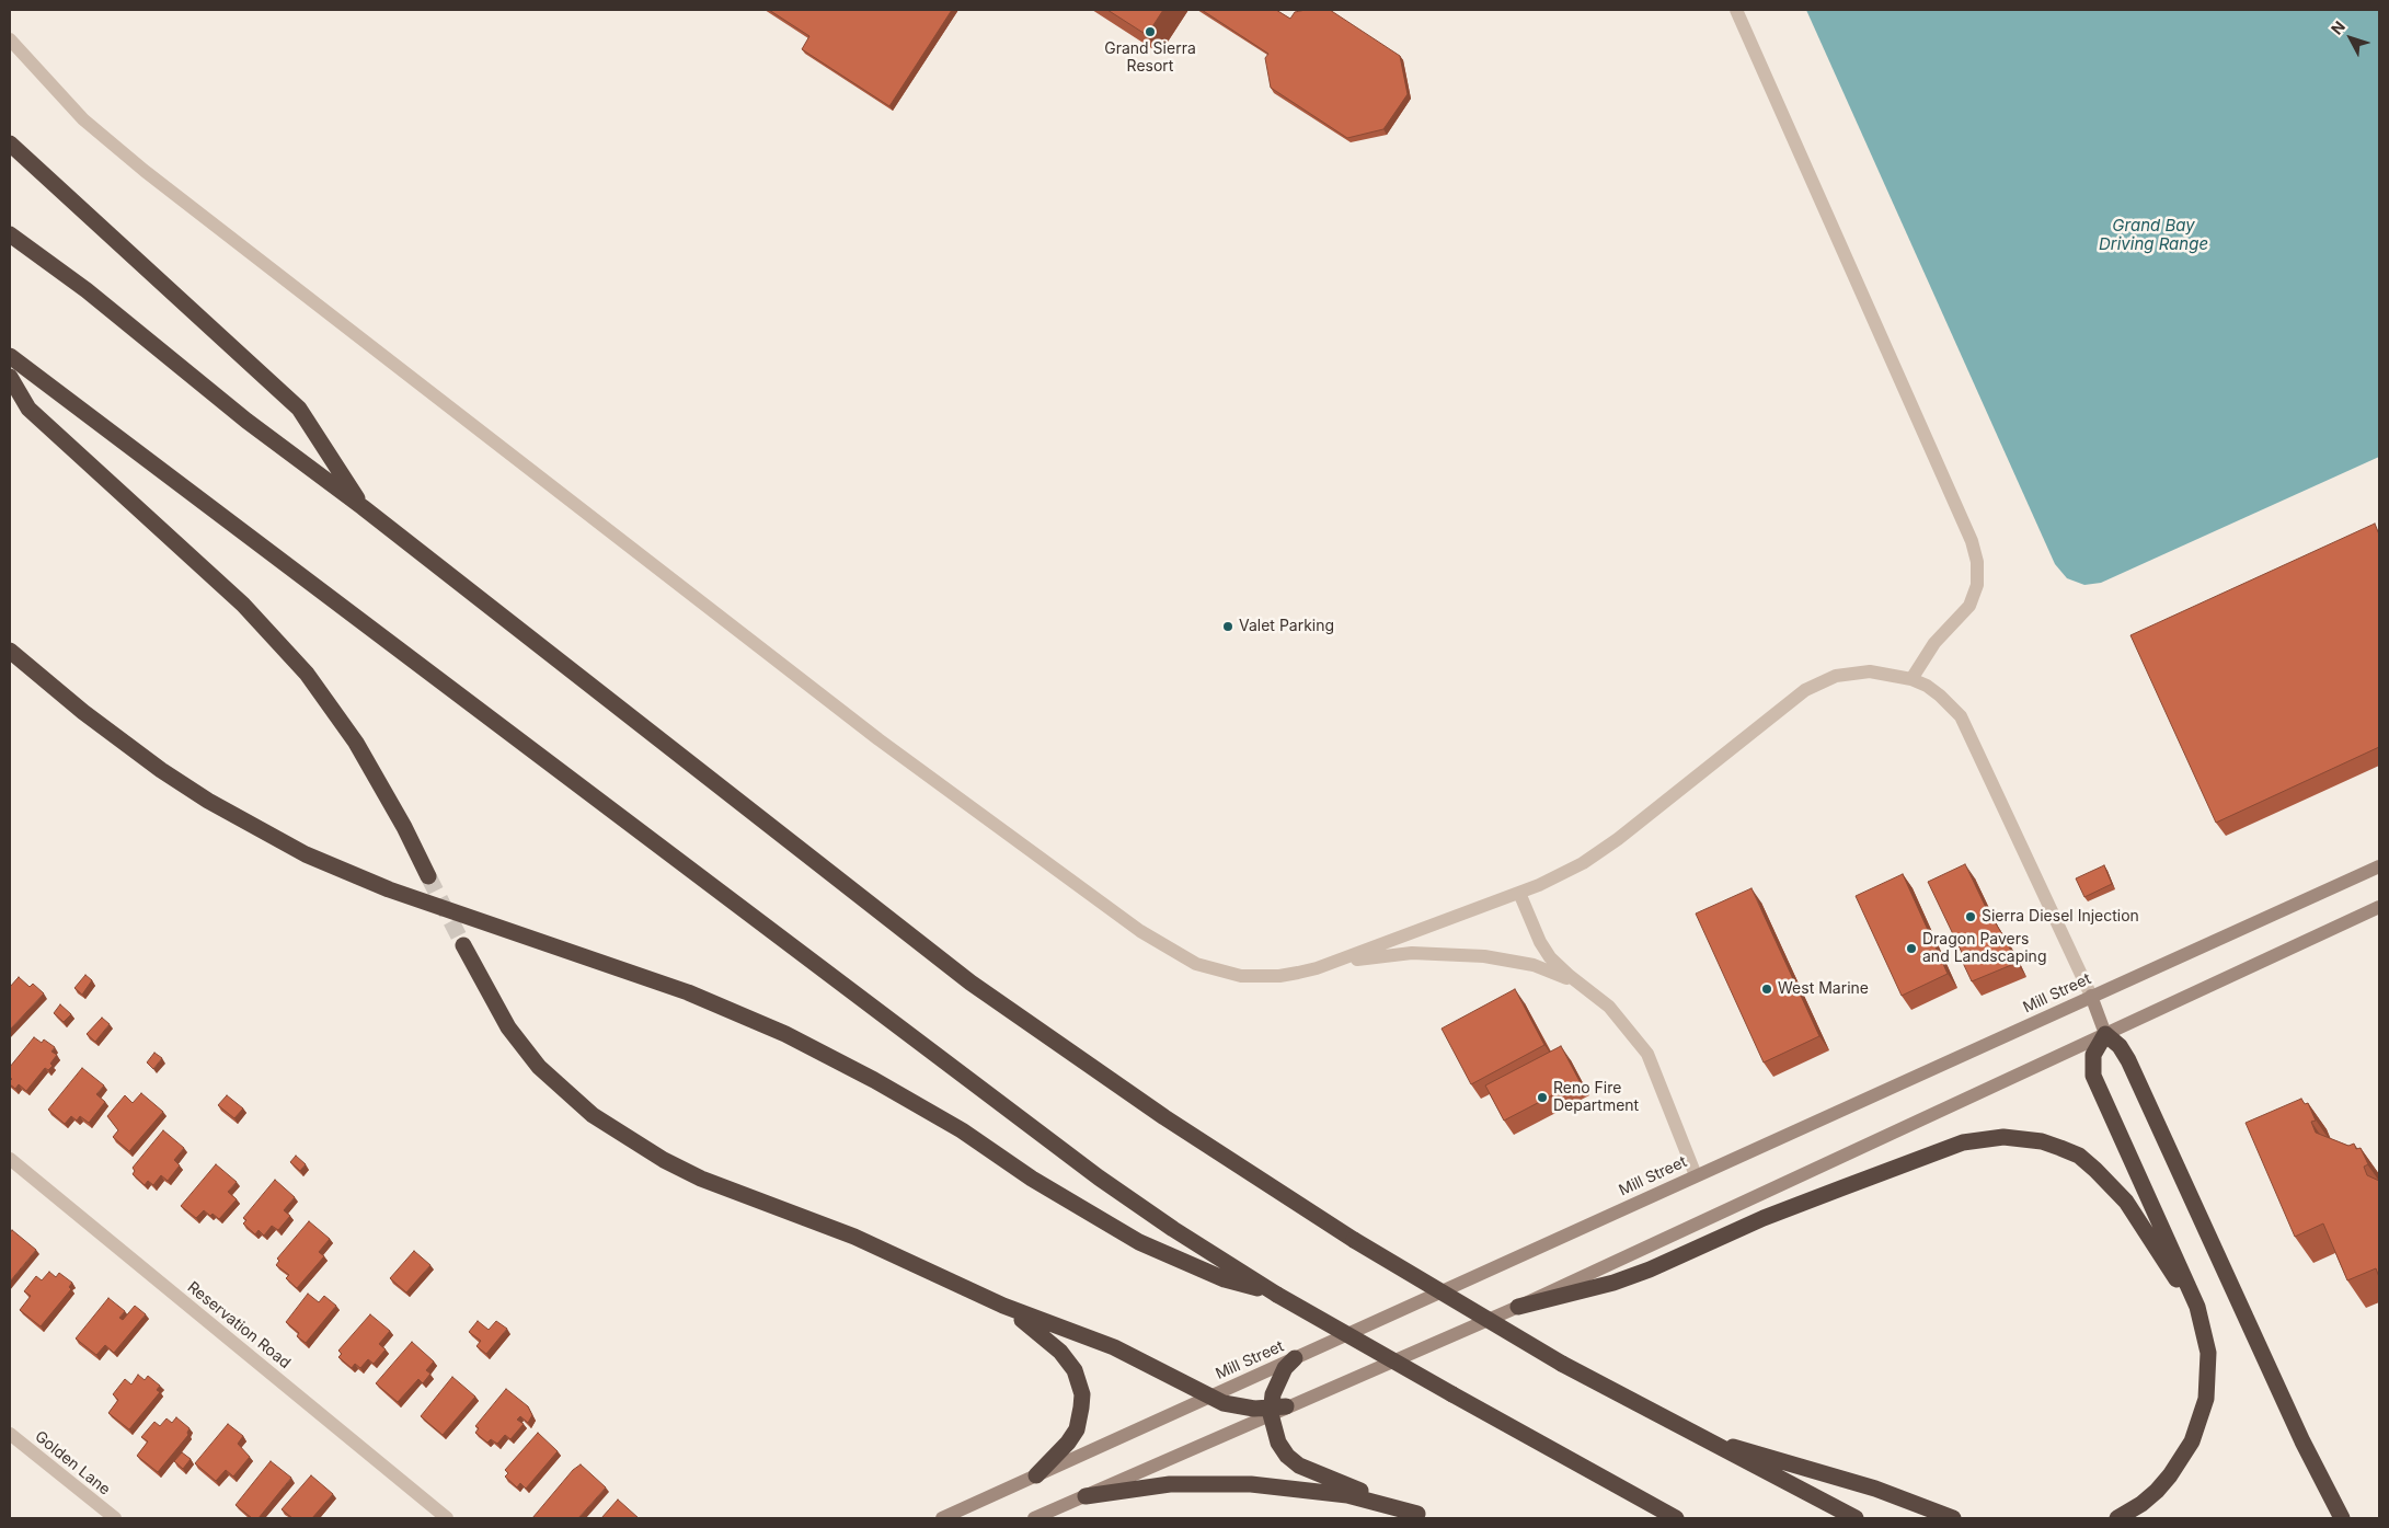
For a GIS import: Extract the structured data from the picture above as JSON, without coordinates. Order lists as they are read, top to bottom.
{
  "streets": {
    "main road": ["Mill Street"],
    "street": ["Reservation Road", "Golden Lane"]
  },
  "water": ["Grand Bay Driving Range"],
  "places": [
    "Grand Sierra Resort",
    "Valet Parking",
    "Sierra Diesel Injection",
    "Dragon Pavers and Landscaping",
    "West Marine",
    "Reno Fire Department"
  ],
  "north": "top left"
}
